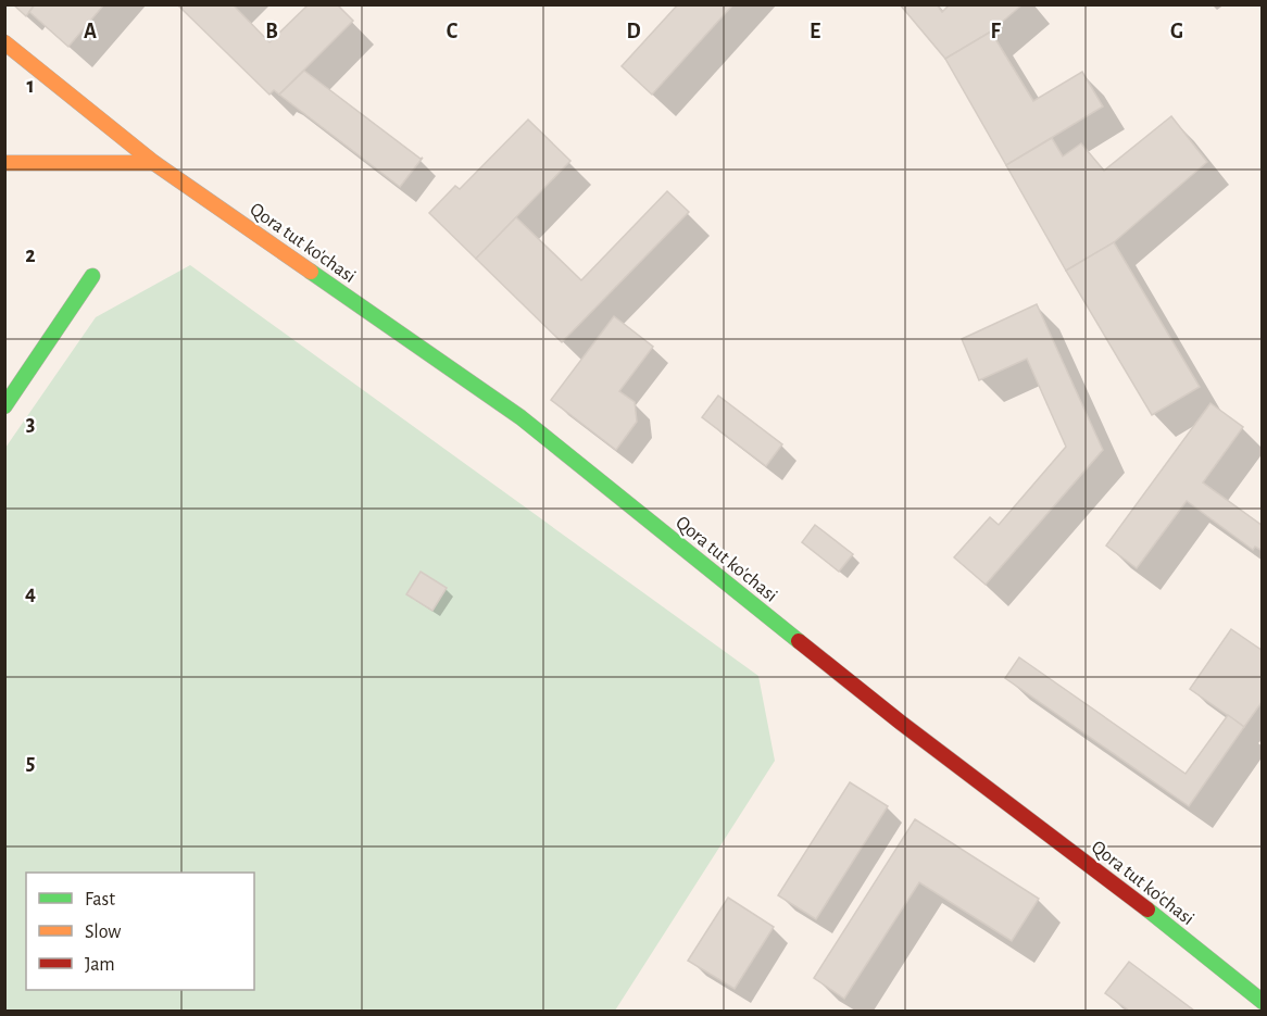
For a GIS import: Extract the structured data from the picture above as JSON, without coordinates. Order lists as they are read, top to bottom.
{
  "streets": {
    "street": ["Qora tut ko'chasi"]
  },
  "legend": ["Fast", "Slow", "Jam"],
  "grid": {
    "columns": [
      "A",
      "B",
      "C",
      "D",
      "E",
      "F",
      "G"
    ],
    "rows": [
      "1",
      "2",
      "3",
      "4",
      "5"
    ]
  }
}
